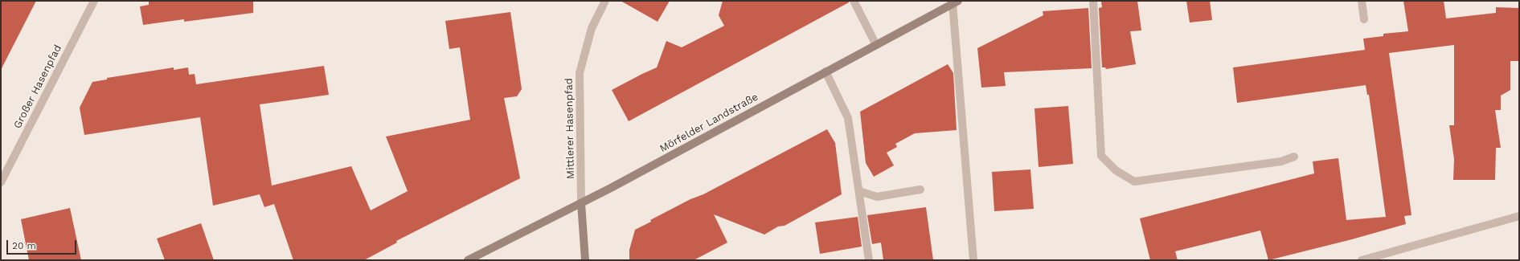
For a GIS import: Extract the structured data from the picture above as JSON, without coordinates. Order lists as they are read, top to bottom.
{
  "streets": {
    "main road": ["Mörfelder Landstraße"],
    "street": ["Großer Hasenpfad", "Mittlerer Hasenpfad"]
  },
  "crossings": [
    ["Mörfelder Landstraße", "Mittlerer Hasenpfad"]
  ],
  "scale_bar": "20 m"
}
